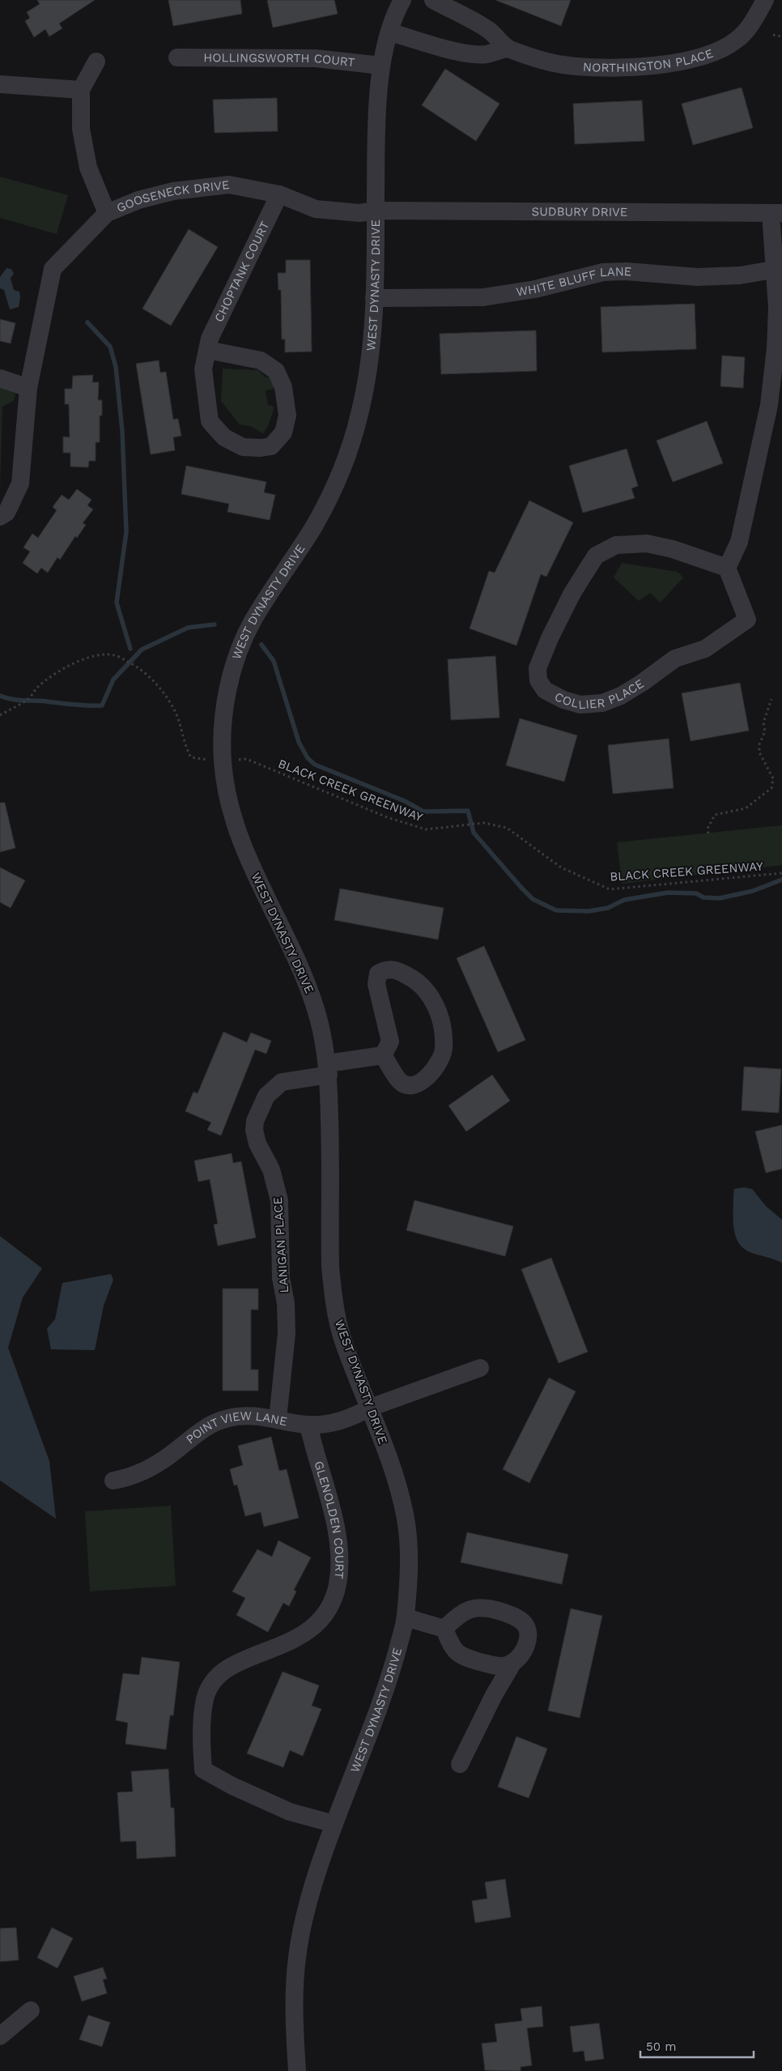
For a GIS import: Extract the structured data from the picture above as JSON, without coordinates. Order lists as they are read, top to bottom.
{
  "streets": {
    "street": [
      "NORTHINGTON PLACE",
      "HOLLINGSWORTH COURT",
      "GOOSENECK DRIVE",
      "SUDBURY DRIVE",
      "CHOPTANK COURT",
      "WHITE BLUFF LANE",
      "WEST DYNASTY DRIVE",
      "COLLIER PLACE",
      "LANIGAN PLACE",
      "POINT VIEW LANE",
      "GLENOLDEN COURT"
    ],
    "path": ["BLACK CREEK GREENWAY"]
  },
  "crossings": [
    ["HOLLINGSWORTH COURT", "WEST DYNASTY DRIVE"],
    ["GOOSENECK DRIVE", "SUDBURY DRIVE"],
    ["GOOSENECK DRIVE", "CHOPTANK COURT"],
    ["GOOSENECK DRIVE", "WEST DYNASTY DRIVE"],
    ["SUDBURY DRIVE", "WEST DYNASTY DRIVE"],
    ["WHITE BLUFF LANE", "WEST DYNASTY DRIVE"],
    ["WEST DYNASTY DRIVE", "LANIGAN PLACE"],
    ["WEST DYNASTY DRIVE", "POINT VIEW LANE"],
    ["WEST DYNASTY DRIVE", "GLENOLDEN COURT"],
    ["LANIGAN PLACE", "POINT VIEW LANE"],
    ["POINT VIEW LANE", "GLENOLDEN COURT"]
  ],
  "scale_bar": "50 m"
}
